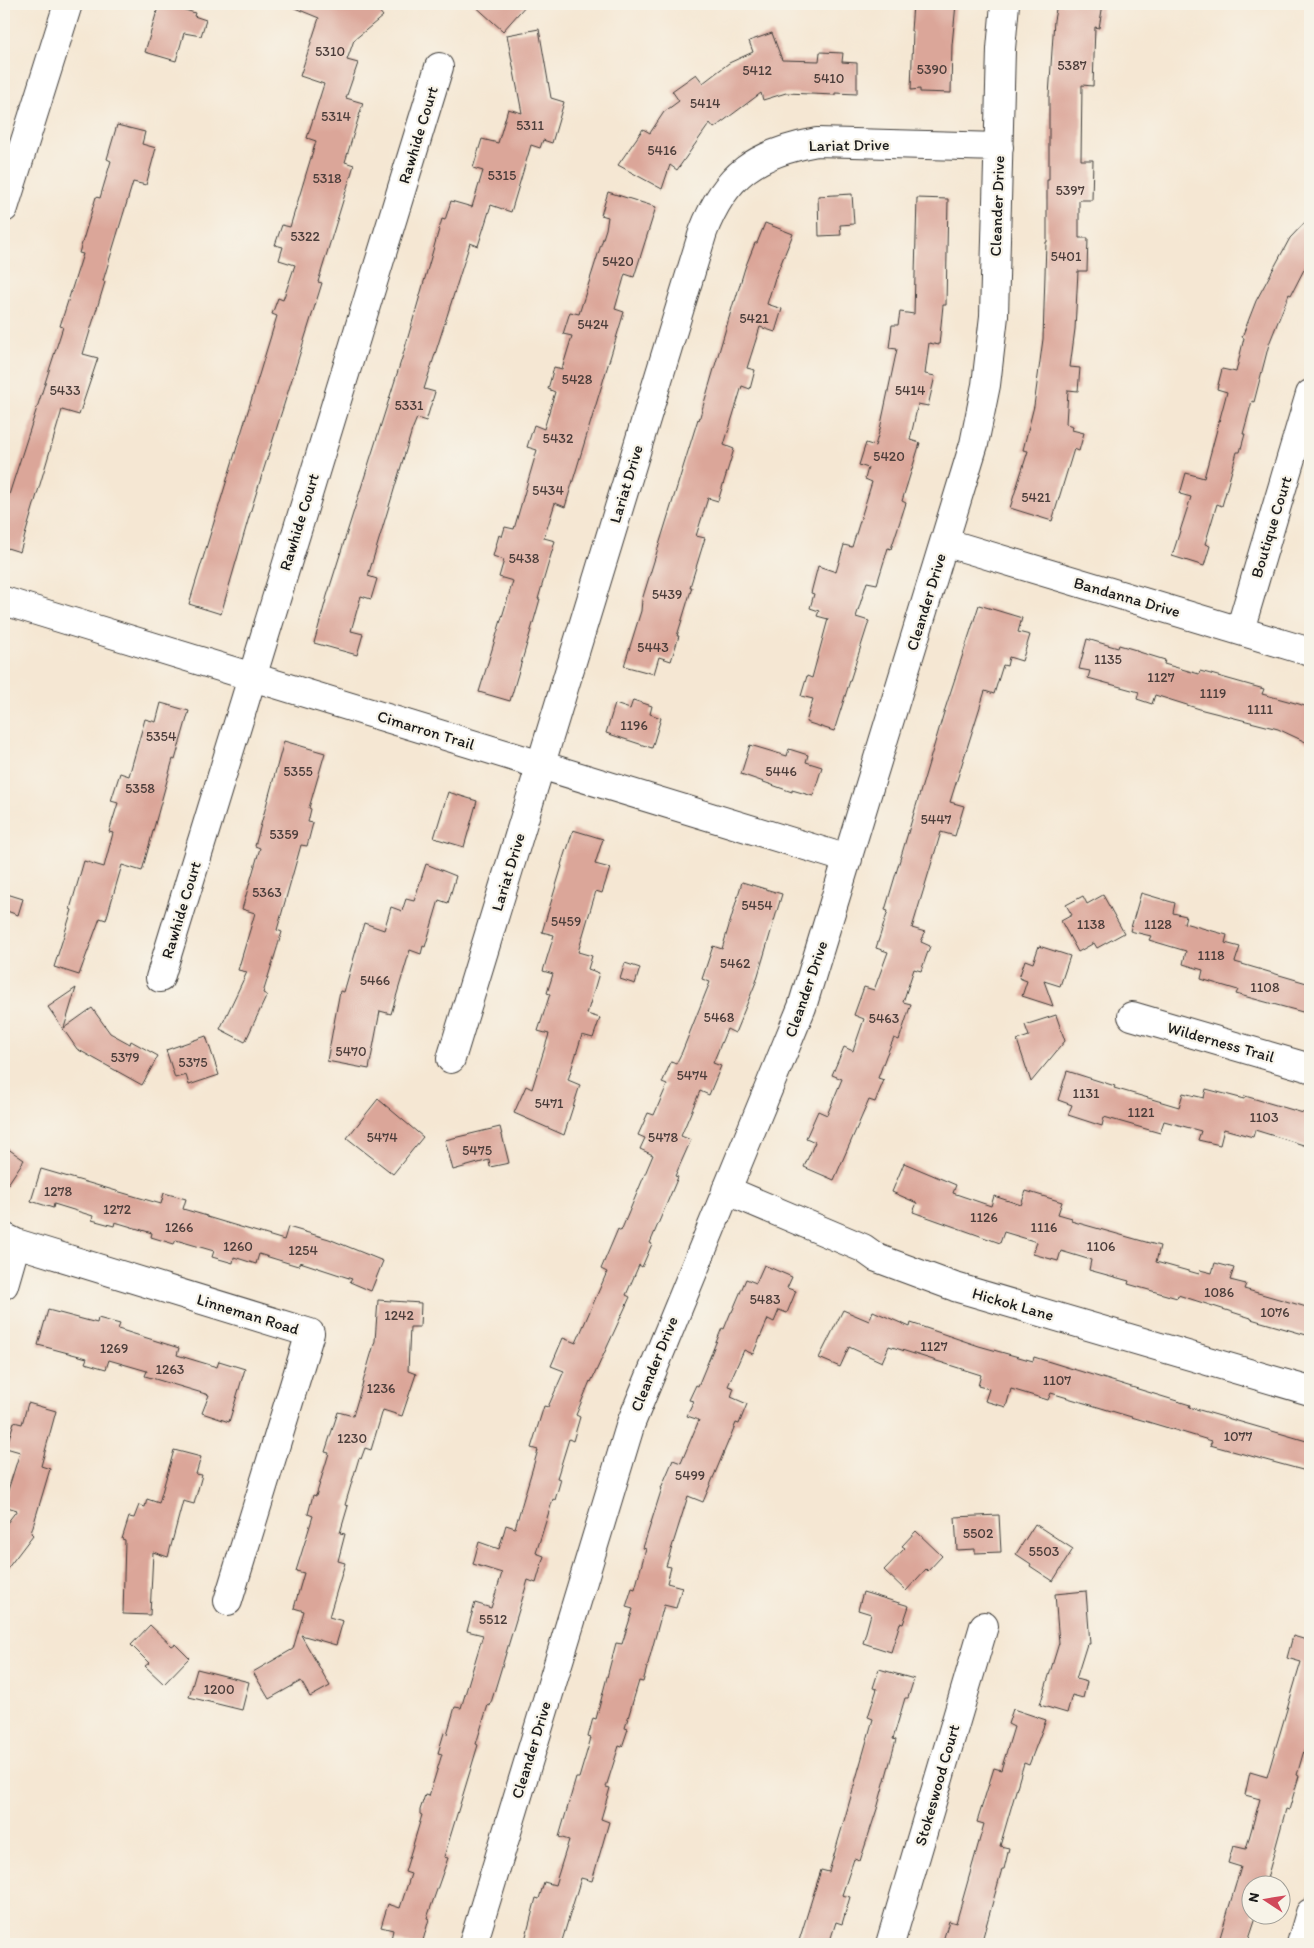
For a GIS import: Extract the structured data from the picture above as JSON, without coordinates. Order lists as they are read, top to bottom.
{
  "streets": {
    "street": [
      "Rawhide Court",
      "Lariat Drive",
      "Cleander Drive",
      "Boutique Court",
      "Bandanna Drive",
      "Cimarron Trail",
      "Wilderness Trail",
      "Hickok Lane",
      "Linneman Road",
      "Stokeswood Court"
    ]
  },
  "crossings": [
    ["Rawhide Court", "Cimarron Trail"],
    ["Lariat Drive", "Cleander Drive"],
    ["Lariat Drive", "Cimarron Trail"],
    ["Cleander Drive", "Bandanna Drive"],
    ["Cleander Drive", "Cimarron Trail"],
    ["Cleander Drive", "Hickok Lane"],
    ["Boutique Court", "Bandanna Drive"]
  ],
  "house_numbers": [
    "5310",
    "5387",
    "5390",
    "5412",
    "5410",
    "5414",
    "5314",
    "5311",
    "5416",
    "5315",
    "5318",
    "5397",
    "5322",
    "5401",
    "5420",
    "5421",
    "5424",
    "5428",
    "5433",
    "5414",
    "5331",
    "5432",
    "5420",
    "5434",
    "5421",
    "5438",
    "5439",
    "5443",
    "1135",
    "1127",
    "1119",
    "1111",
    "1196",
    "5354",
    "5355",
    "5446",
    "5358",
    "5447",
    "5359",
    "5363",
    "5454",
    "5459",
    "1138",
    "1128",
    "1118",
    "5462",
    "5466",
    "1108",
    "5468",
    "5463",
    "5470",
    "5379",
    "5375",
    "5474",
    "1131",
    "5471",
    "1121",
    "1103",
    "5474",
    "5478",
    "5475",
    "1278",
    "1272",
    "1126",
    "1266",
    "1116",
    "1260",
    "1106",
    "1254",
    "1086",
    "5483",
    "1076",
    "1242",
    "1127",
    "1269",
    "1263",
    "1107",
    "1236",
    "1077",
    "1230",
    "5499",
    "5502",
    "5503",
    "5512",
    "1200"
  ],
  "north": "left"
}
